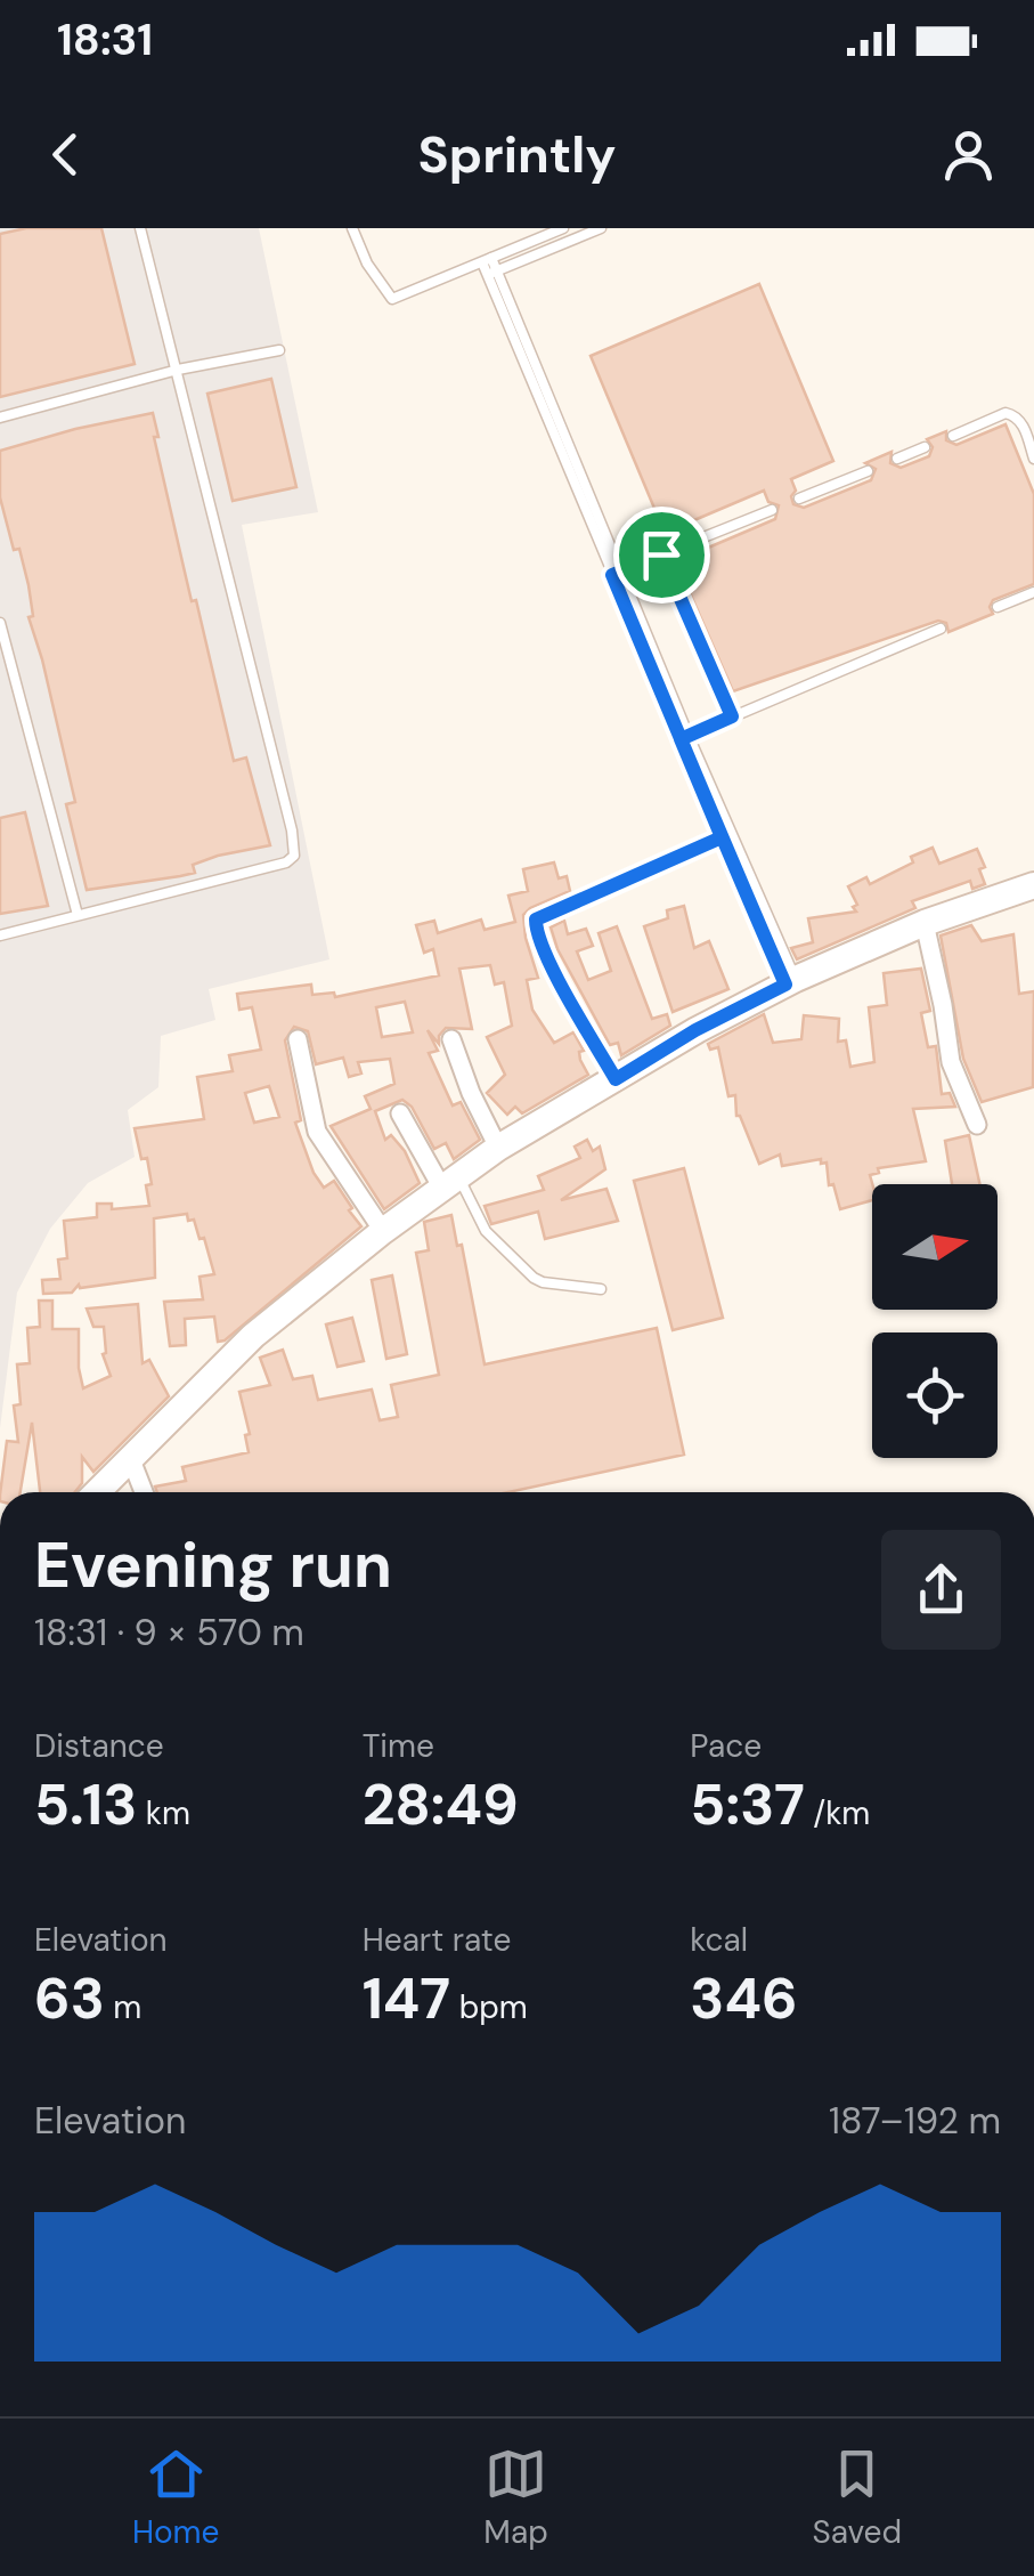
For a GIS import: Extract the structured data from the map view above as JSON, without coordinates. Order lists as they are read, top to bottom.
{
  "north": "right",
  "page": {
    "status": "18:31",
    "header": "Sprintly",
    "heading": ["Evening run", "18:31 · 9 × 570 m"],
    "stats": [
      ["Distance", "5.13 km"],
      ["Time", "28:49"],
      ["Pace", "5:37 /km"],
      ["Elevation", "63 m"],
      ["Heart rate", "147 bpm"],
      ["kcal", "346"]
    ],
    "chart": ["Elevation", "187–192 m"],
    "tabs": ["Home", "Map", "Saved"]
  }
}
